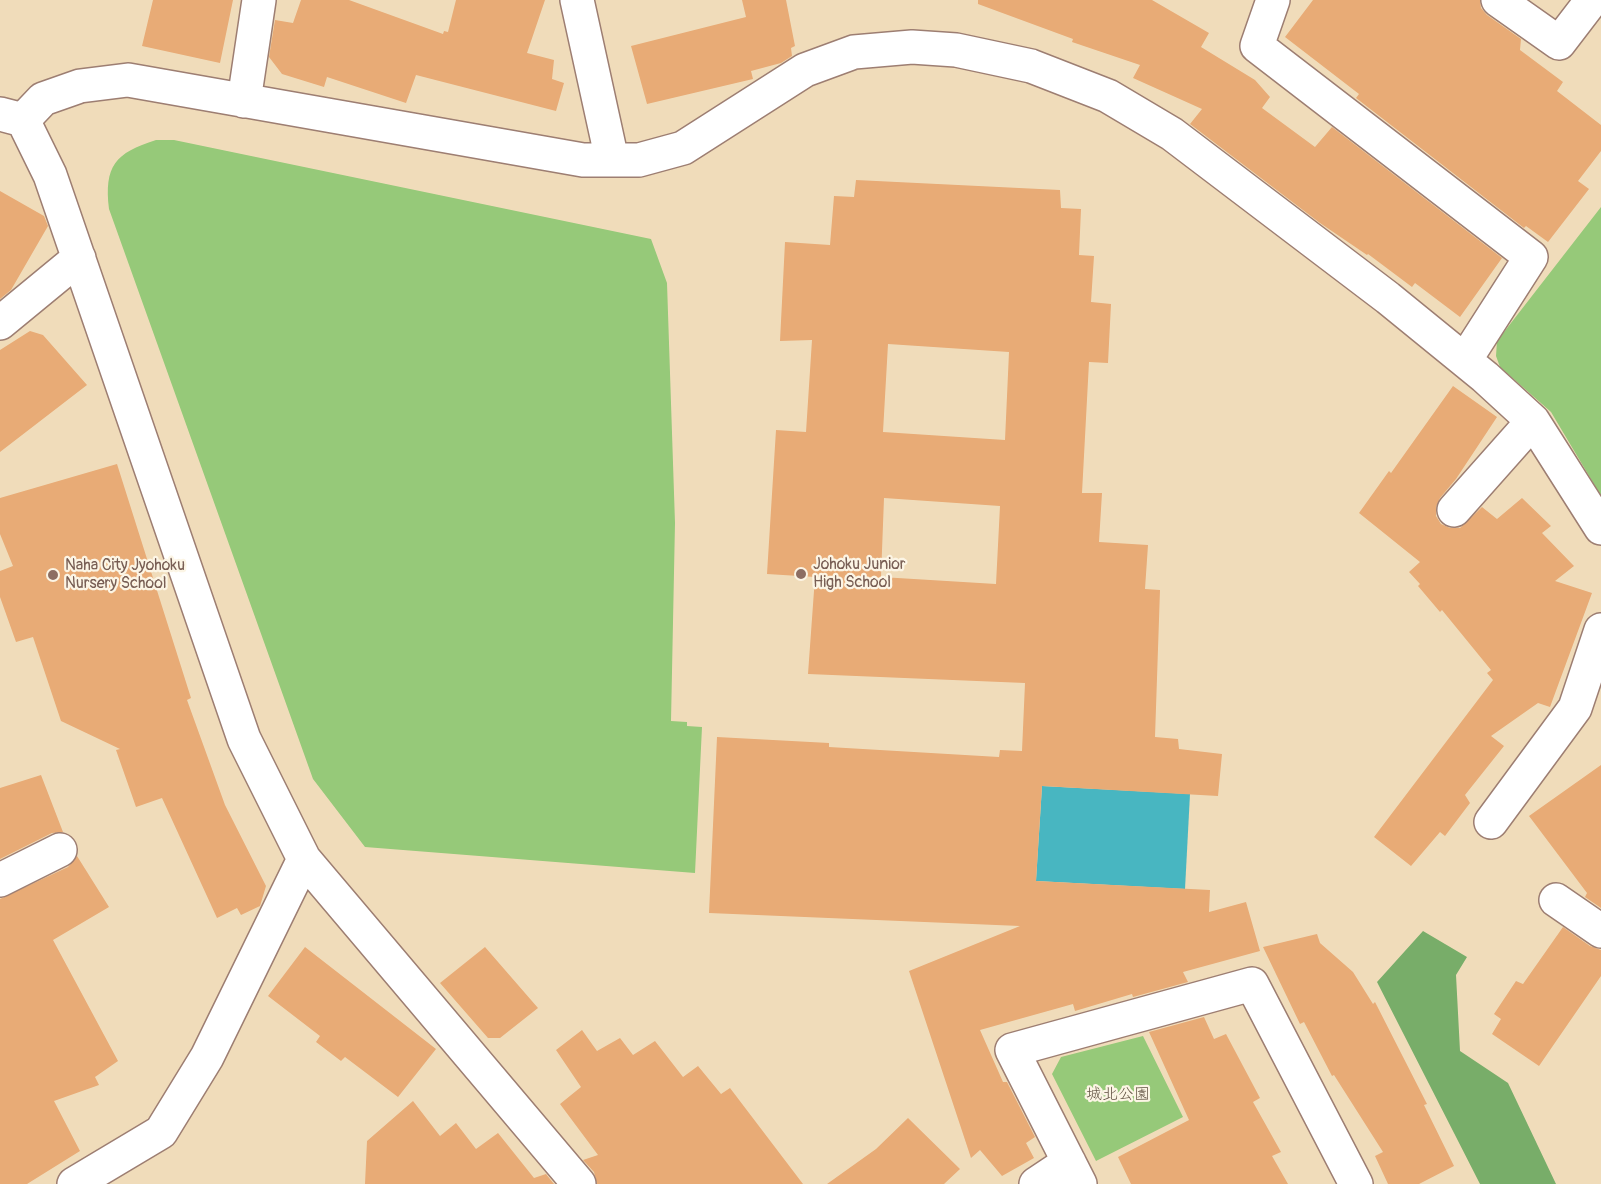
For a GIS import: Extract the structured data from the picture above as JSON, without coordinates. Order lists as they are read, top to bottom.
{
  "parks": ["城北公園"],
  "places": ["Johoku Junior High School", "Naha City Jyohoku Nursery School"]
}
